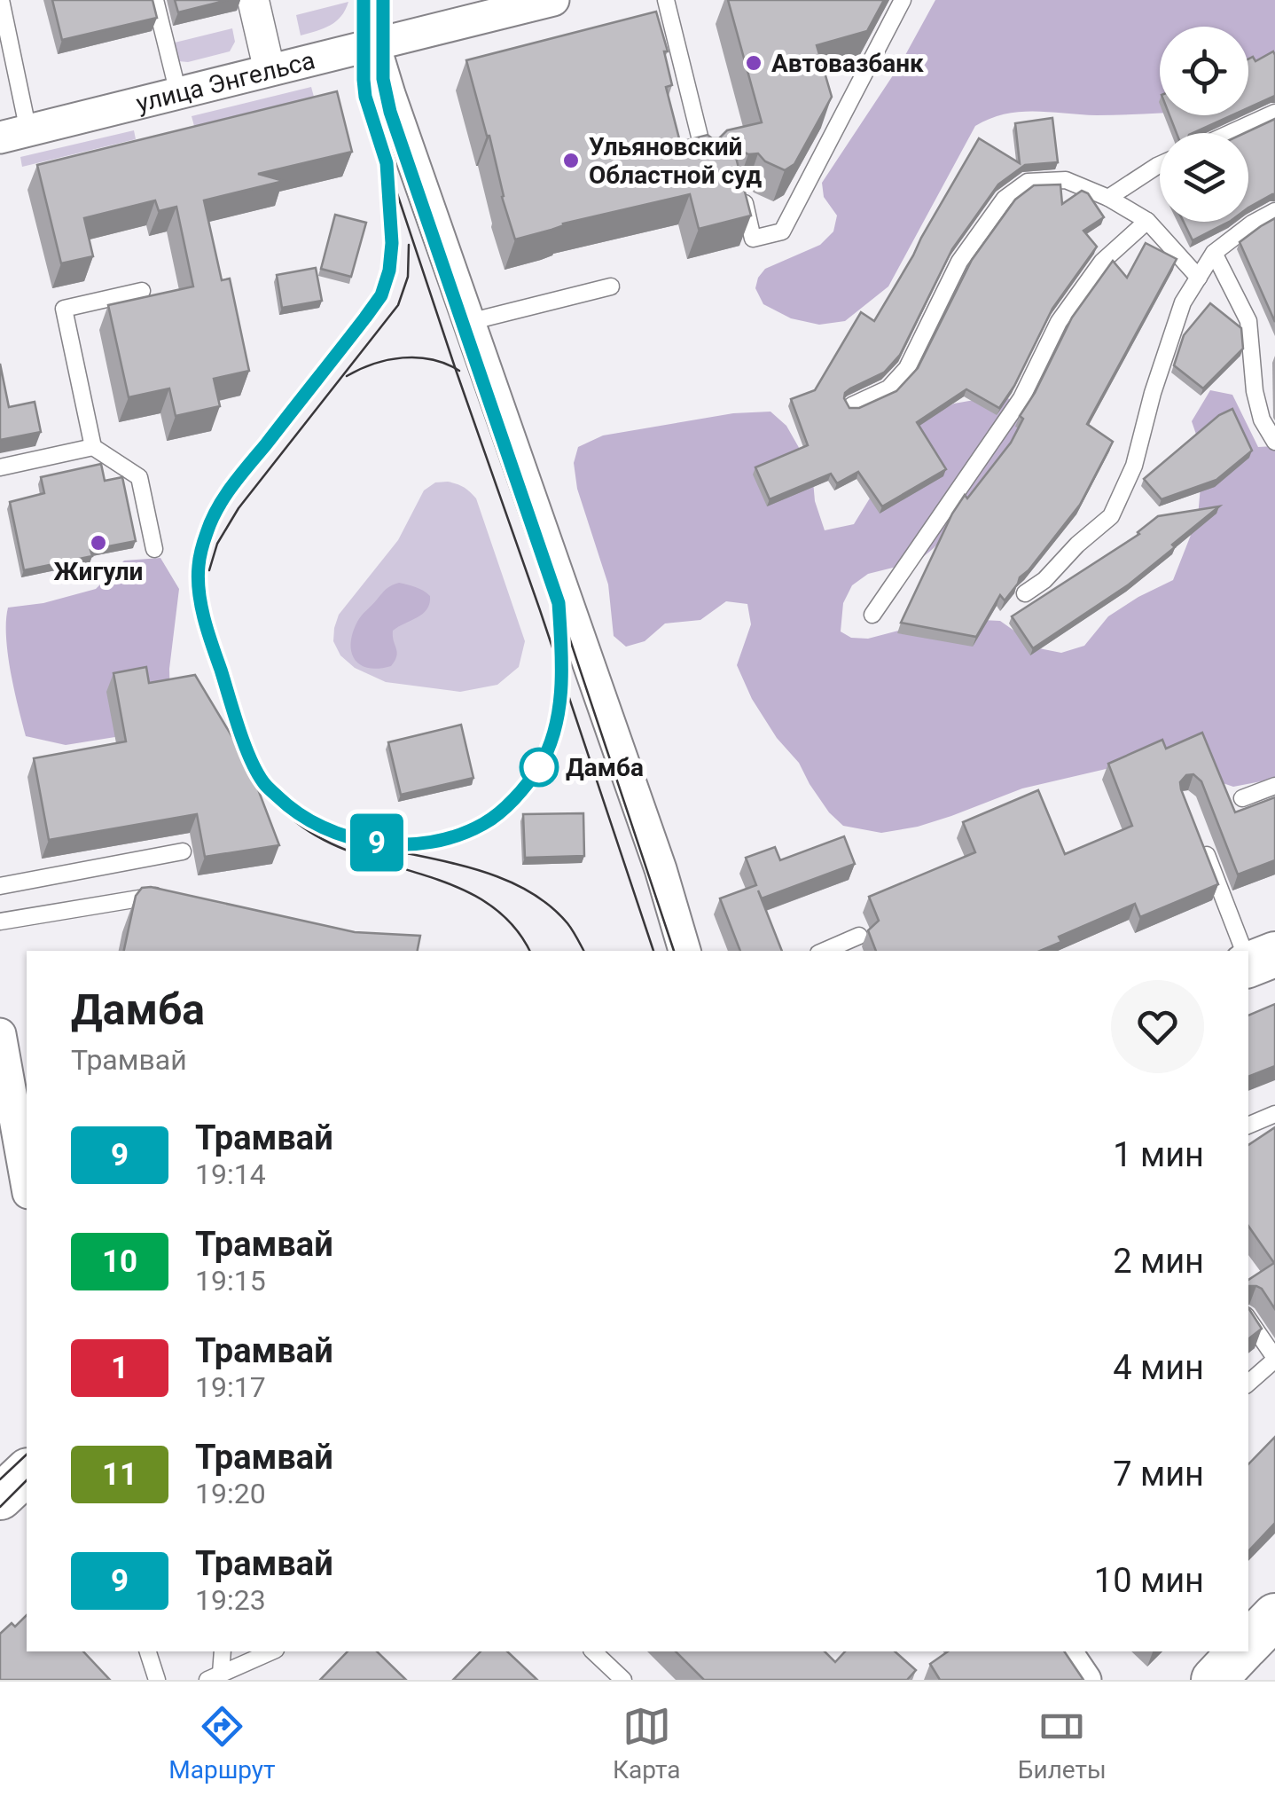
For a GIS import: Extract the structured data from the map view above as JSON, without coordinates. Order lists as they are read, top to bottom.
{
  "streets": {
    "street": ["улица Энгельса"]
  },
  "places": [
    "Автовазбанк",
    "Ульяновский Областной суд",
    "Жигули",
    "Дамба"
  ],
  "lines": ["tram line 9"],
  "page": {
    "on_map": "9",
    "heading": ["Дамба", "Трамвай"],
    "list": [
      {
        "mark": "9",
        "name": "Трамвай",
        "note": "19:14",
        "value": "1 мин"
      },
      {
        "mark": "10",
        "name": "Трамвай",
        "note": "19:15",
        "value": "2 мин"
      },
      {
        "mark": "1",
        "name": "Трамвай",
        "note": "19:17",
        "value": "4 мин"
      },
      {
        "mark": "11",
        "name": "Трамвай",
        "note": "19:20",
        "value": "7 мин"
      },
      {
        "mark": "9",
        "name": "Трамвай",
        "note": "19:23",
        "value": "10 мин"
      }
    ],
    "tabs": ["Маршрут", "Карта", "Билеты"]
  }
}
